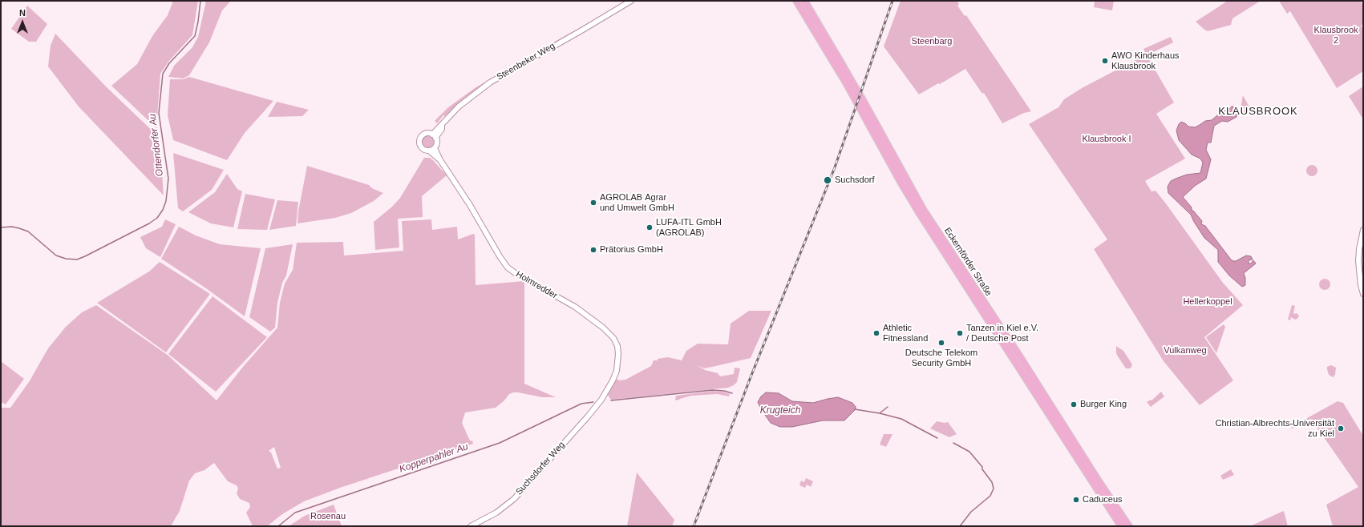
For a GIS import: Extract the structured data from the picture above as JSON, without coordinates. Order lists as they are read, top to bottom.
{
  "streets": {
    "main road": ["Eckernförder Straße"],
    "street": ["Steenbeker Weg", "Holmredder", "Suchsdorfer Weg"]
  },
  "crossings": [
    ["Steenbeker Weg", "Holmredder"],
    ["Holmredder", "Suchsdorfer Weg"]
  ],
  "districts": ["KLAUSBROOK"],
  "water": ["Ottendorfer Au", "Krugteich", "Kopperpahler Au"],
  "parks": [
    "Klausbrook 2",
    "Steenbarg",
    "Klausbrook I",
    "Hellerkoppel",
    "Vulkanweg",
    "Rosenau"
  ],
  "places": [
    "AWO Kinderhaus Klausbrook",
    "Suchsdorf",
    "AGROLAB Agrar und Umwelt GmbH",
    "LUFA-ITL GmbH (AGROLAB)",
    "Prätorius GmbH",
    "Athletic Fitnessland",
    "Tanzen in Kiel e.V. / Deutsche Post",
    "Deutsche Telekom Security GmbH",
    "Burger King",
    "Christian-Albrechts-Universität zu Kiel",
    "Caduceus"
  ],
  "north": "top"
}
